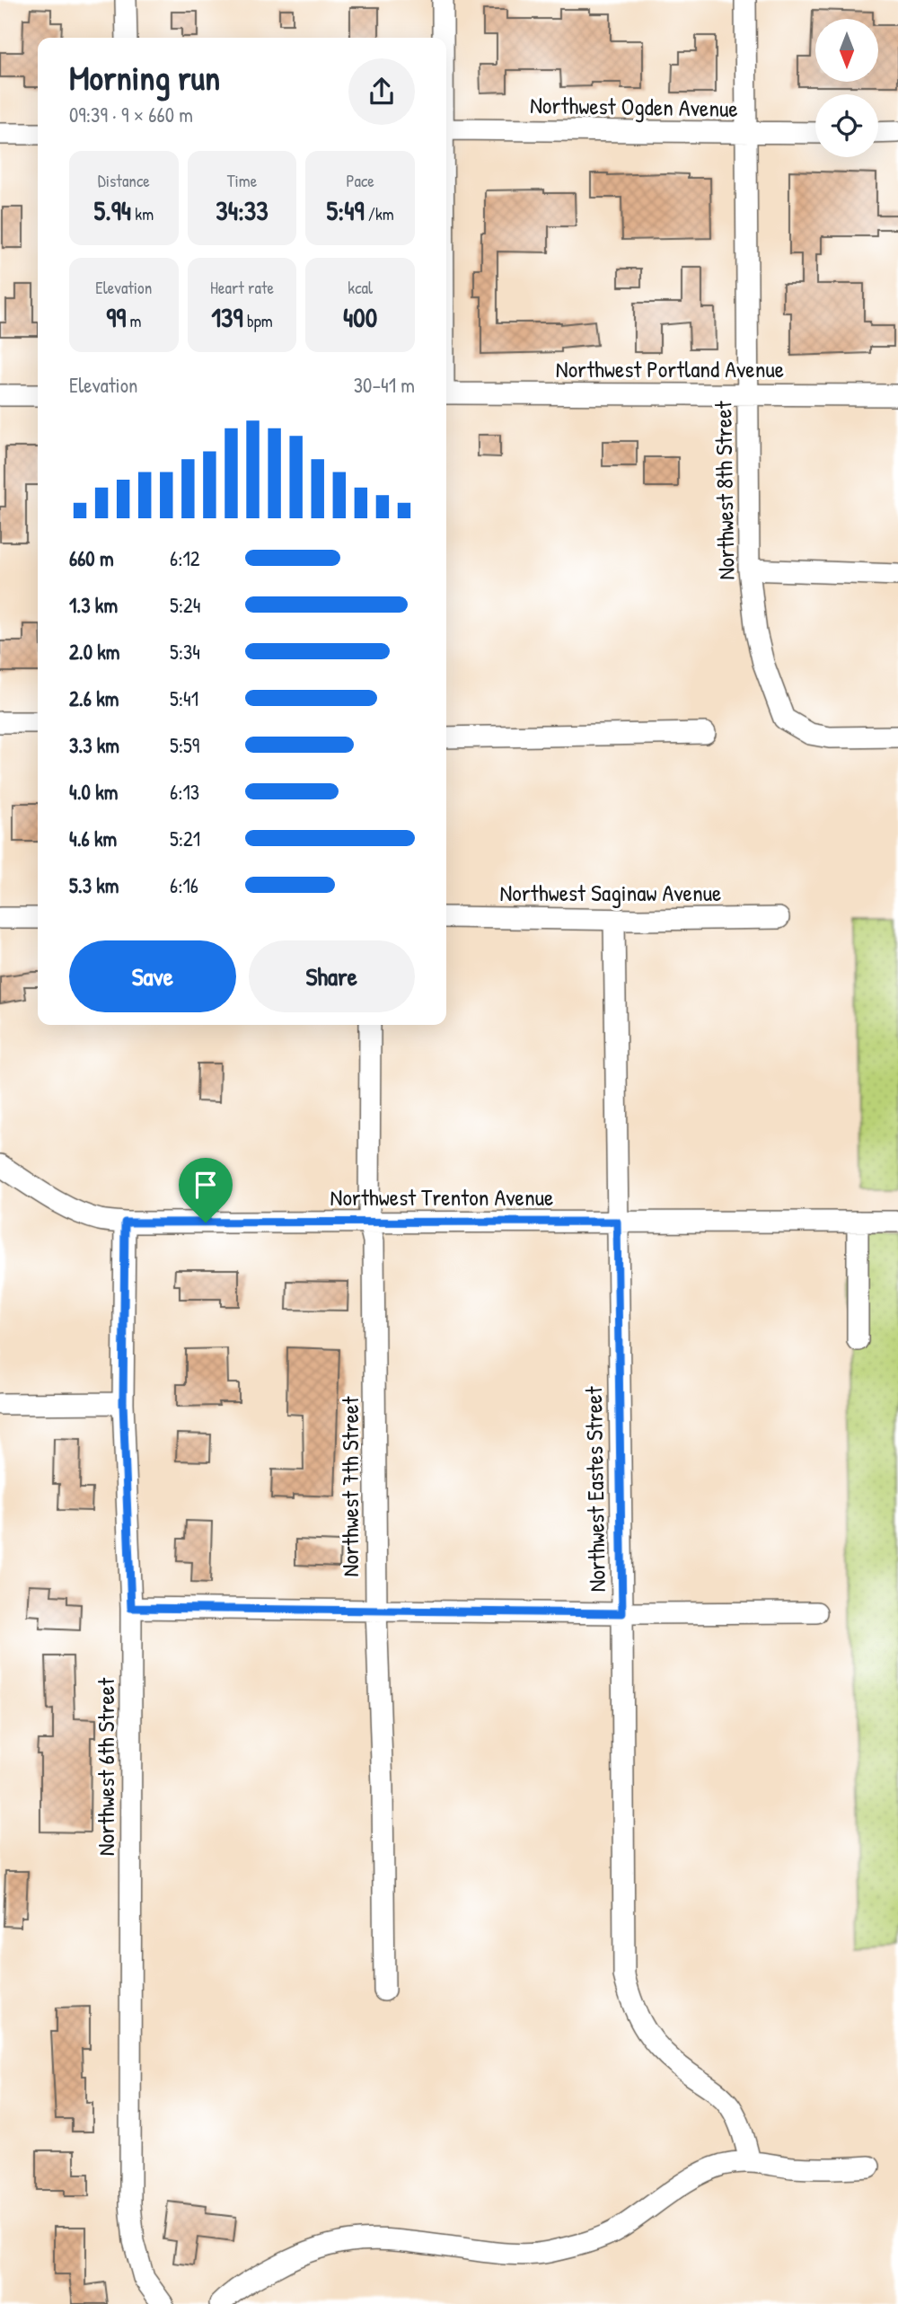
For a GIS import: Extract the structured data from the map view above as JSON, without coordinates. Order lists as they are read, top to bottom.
{
  "streets": {
    "street": [
      "Northwest Ogden Avenue",
      "Northwest Portland Avenue",
      "Northwest 8th Street",
      "Northwest Saginaw Avenue",
      "Northwest Trenton Avenue",
      "Northwest 7th Street",
      "Northwest Eastes Street",
      "Northwest 6th Street"
    ]
  },
  "crossings": [
    ["Northwest Ogden Avenue", "Northwest 8th Street"],
    ["Northwest Portland Avenue", "Northwest 8th Street"],
    ["Northwest Saginaw Avenue", "Northwest Eastes Street"],
    ["Northwest Trenton Avenue", "Northwest 7th Street"],
    ["Northwest Trenton Avenue", "Northwest Eastes Street"],
    ["Northwest Trenton Avenue", "Northwest 6th Street"]
  ],
  "north": "bottom",
  "page": {
    "heading": ["Morning run", "09:39 · 9 × 660 m"],
    "stats": [
      ["Distance", "5.94 km"],
      ["Time", "34:33"],
      ["Pace", "5:49 /km"],
      ["Elevation", "99 m"],
      ["Heart rate", "139 bpm"],
      ["kcal", "400"]
    ],
    "chart": ["Elevation", "30–41 m"],
    "list": [
      {
        "name": "660 m",
        "note": "6:12"
      },
      {
        "name": "1.3 km",
        "note": "5:24"
      },
      {
        "name": "2.0 km",
        "note": "5:34"
      },
      {
        "name": "2.6 km",
        "note": "5:41"
      },
      {
        "name": "3.3 km",
        "note": "5:59"
      },
      {
        "name": "4.0 km",
        "note": "6:13"
      },
      {
        "name": "4.6 km",
        "note": "5:21"
      },
      {
        "name": "5.3 km",
        "note": "6:16"
      }
    ],
    "buttons": ["Save", "Share"]
  }
}
